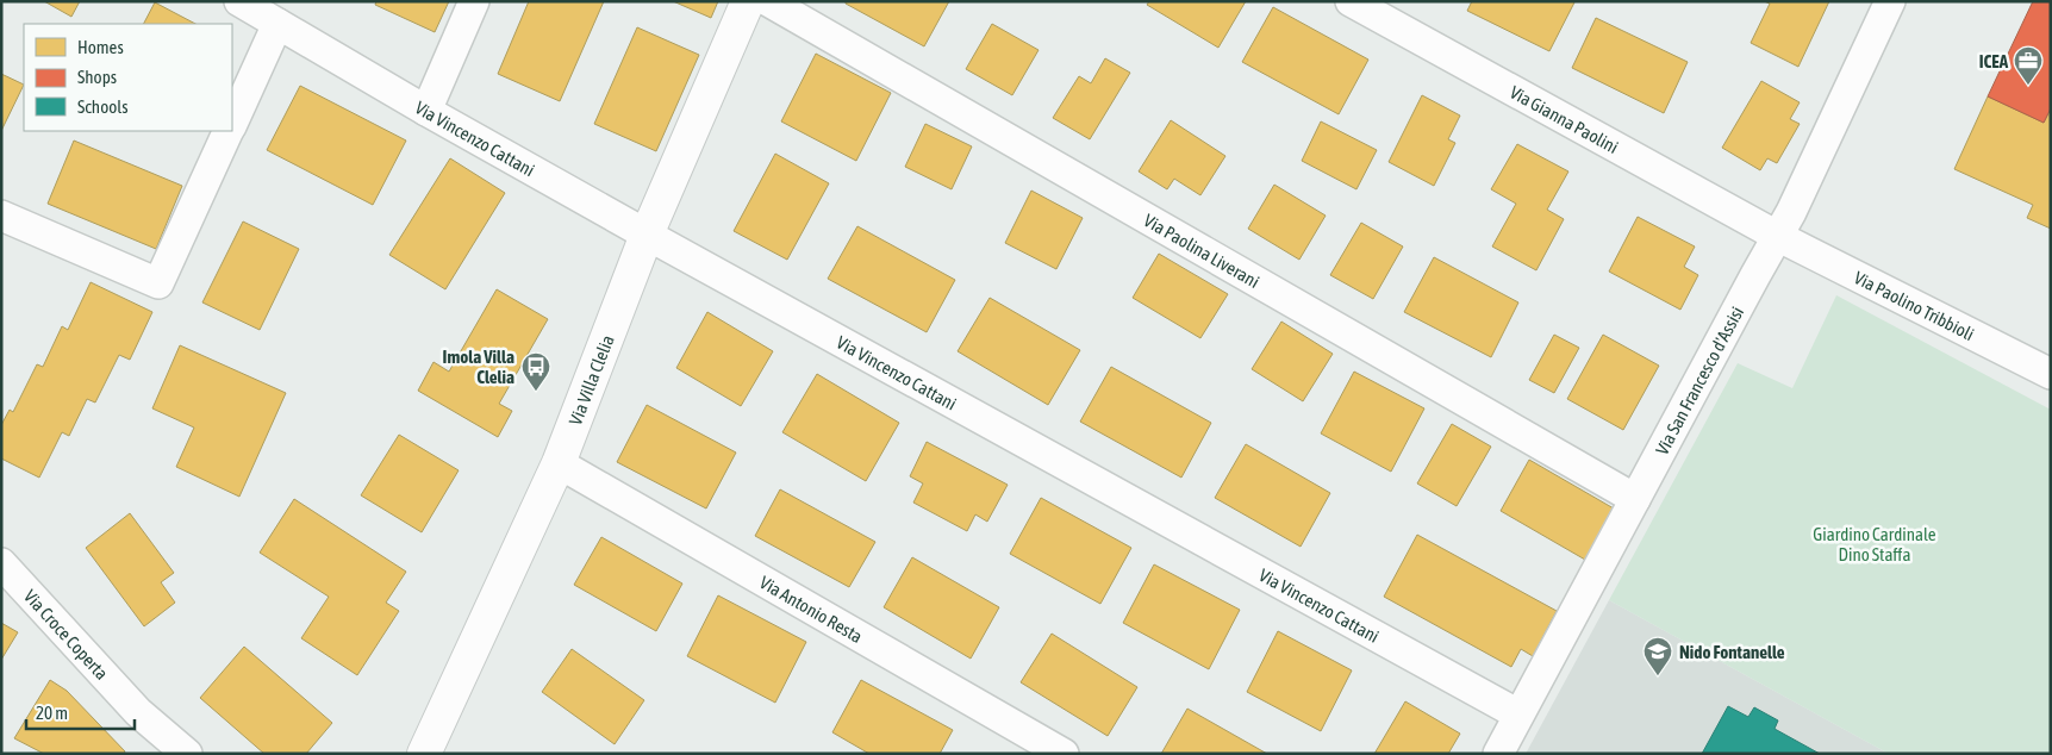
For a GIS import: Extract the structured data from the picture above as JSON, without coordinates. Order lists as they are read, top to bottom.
{
  "streets": {
    "street": [
      "Via Gianna Paolini",
      "Via Vincenzo Cattani",
      "Via Paolina Liverani",
      "Via Paolino Tribbioli",
      "Via Villa Clelia",
      "Via San Francesco d'Assisi",
      "Via Antonio Resta",
      "Via Croce Coperta"
    ]
  },
  "crossings": [
    ["Via Gianna Paolini", "Via Paolino Tribbioli"],
    ["Via Gianna Paolini", "Via San Francesco d'Assisi"],
    ["Via Vincenzo Cattani", "Via Villa Clelia"],
    ["Via Vincenzo Cattani", "Via San Francesco d'Assisi"],
    ["Via Paolina Liverani", "Via San Francesco d'Assisi"],
    ["Via Paolino Tribbioli", "Via San Francesco d'Assisi"],
    ["Via Villa Clelia", "Via Antonio Resta"]
  ],
  "parks": ["Giardino Cardinale Dino Staffa"],
  "places": {
    "office": ["ICEA"],
    "bus stop": ["Imola Villa Clelia"],
    "school or university": ["Nido Fontanelle"]
  },
  "legend": ["Homes", "Shops", "Schools"],
  "scale_bar": "20 m"
}
